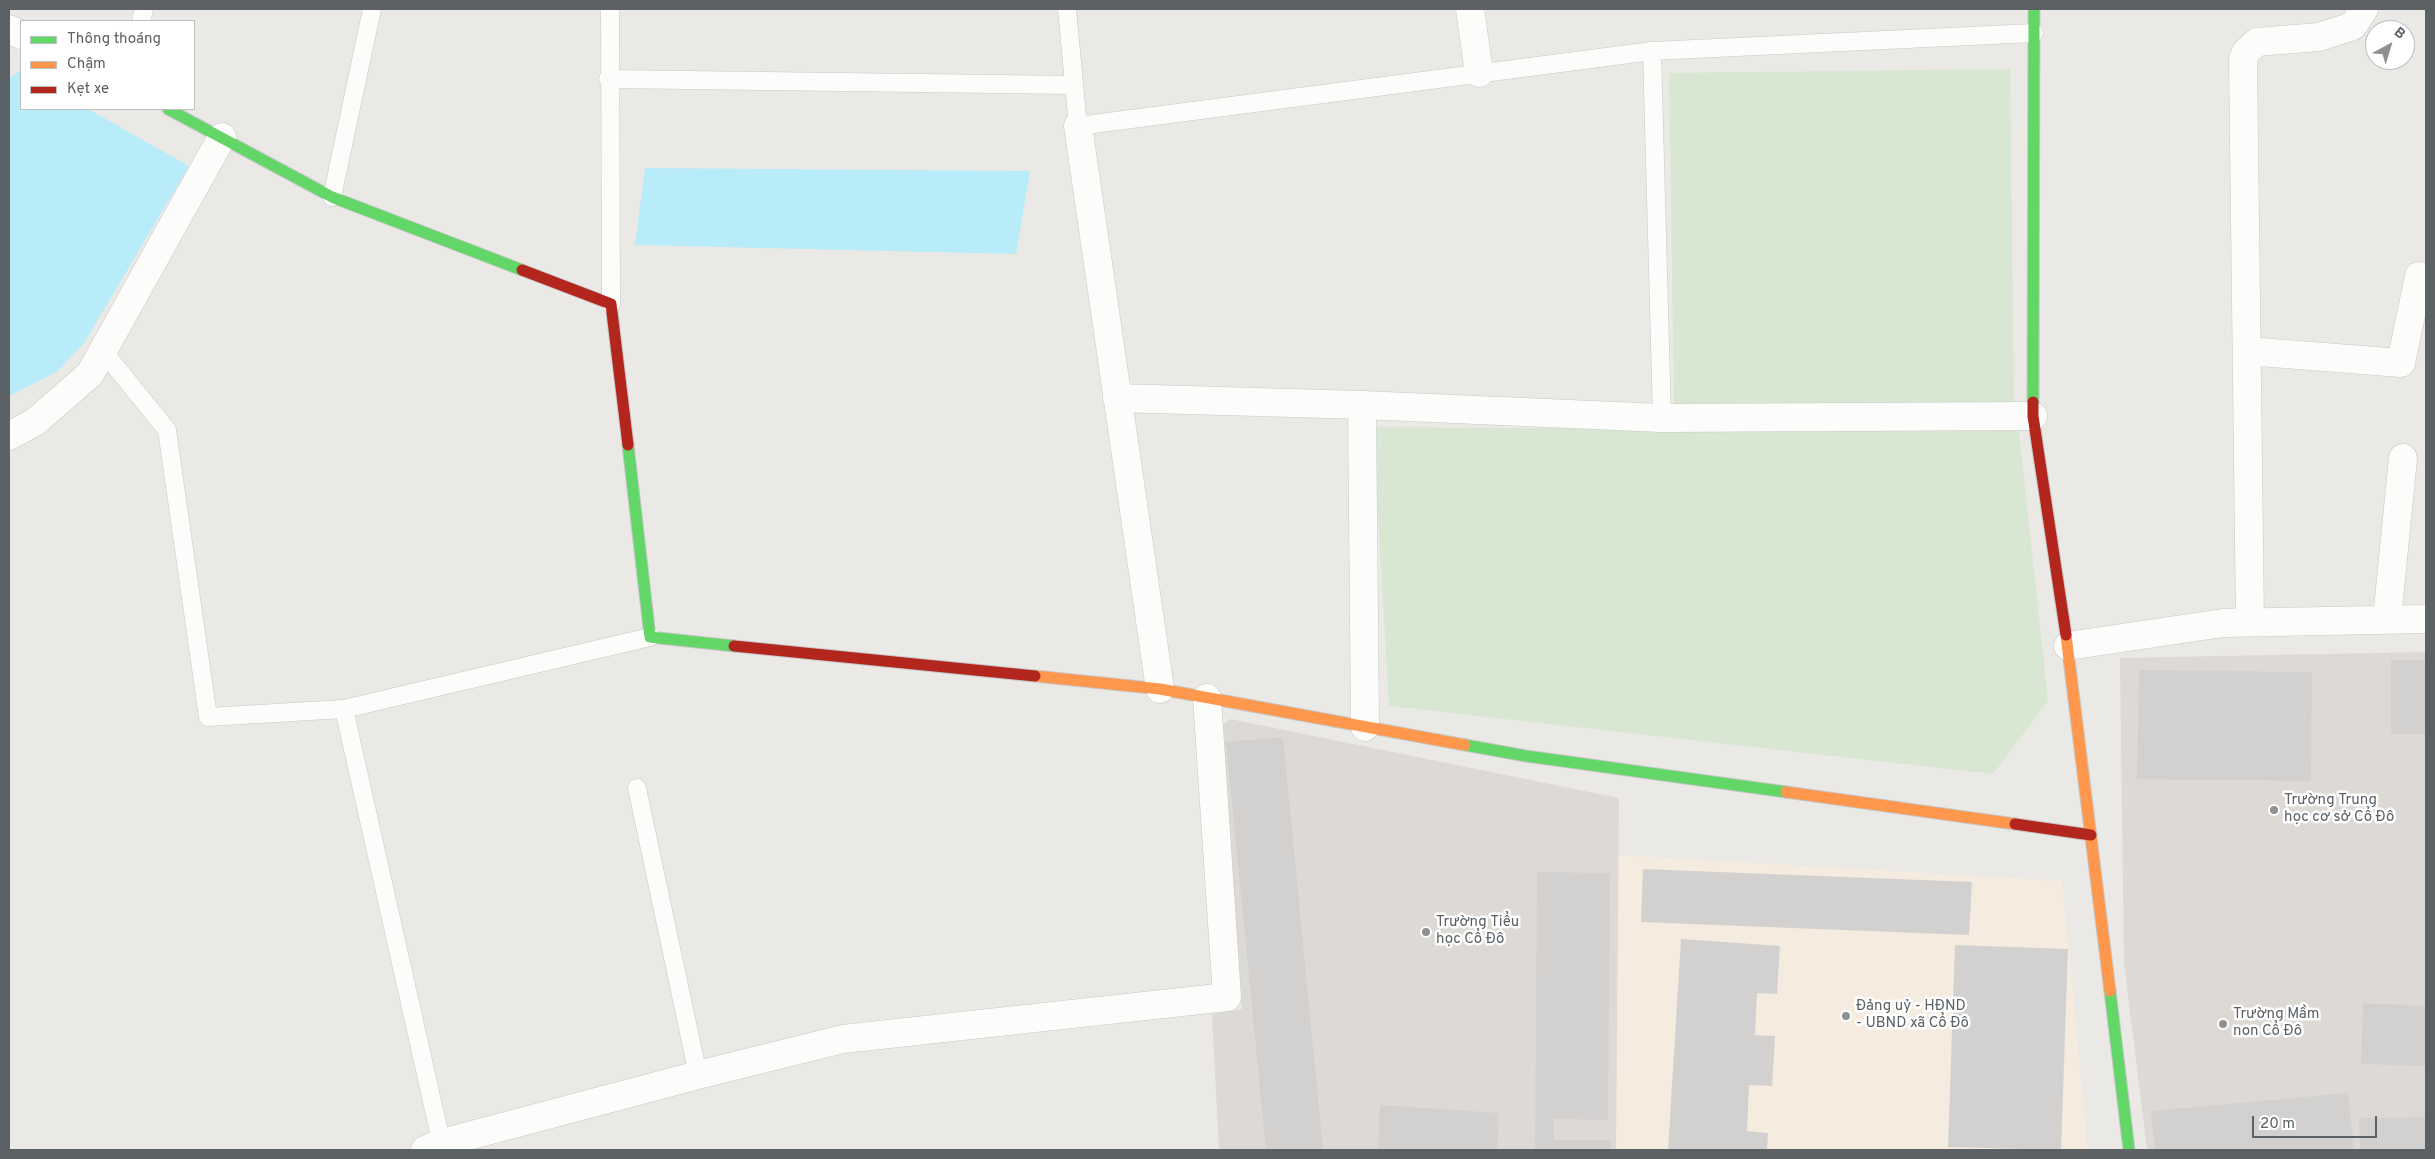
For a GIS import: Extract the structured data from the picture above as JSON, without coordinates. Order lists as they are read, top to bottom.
{
  "places": [
    "Trường Trung học cơ sở Cổ Đô",
    "Trường Tiểu học Cổ Đô",
    "Đảng uỷ - HĐND - UBND xã Cổ Đô",
    "Trường Mầm non Cổ Đô"
  ],
  "legend": ["Thông thoáng", "Chậm", "Kẹt xe"],
  "scale_bar": "20 m",
  "north": "top right"
}
